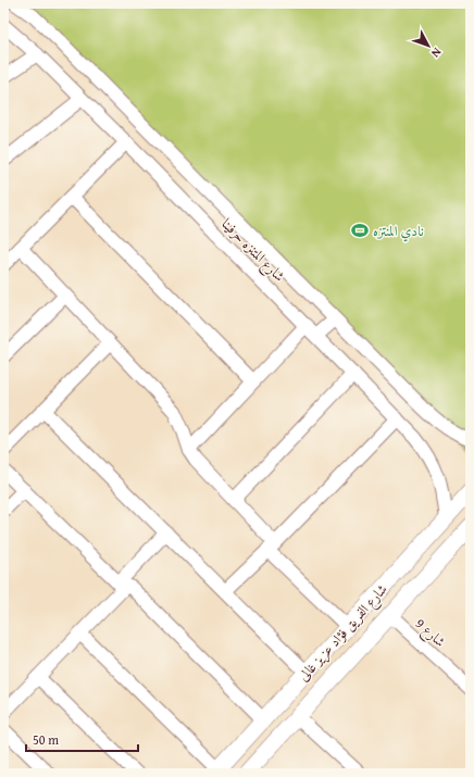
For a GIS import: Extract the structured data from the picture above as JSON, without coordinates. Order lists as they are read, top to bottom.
{
  "streets": {
    "street": ["شارع المتنزه حرفينا", "شارع الفريق فؤاد عزيز غالى", "شارع 9"]
  },
  "crossings": [
    ["شارع المتنزه حرفينا", "شارع الفريق فؤاد عزيز غالى"],
    ["شارع الفريق فؤاد عزيز غالى", "شارع 9"]
  ],
  "places": {
    "sports": ["نادي المنتزه"]
  },
  "scale_bar": "50 m",
  "north": "bottom right"
}
